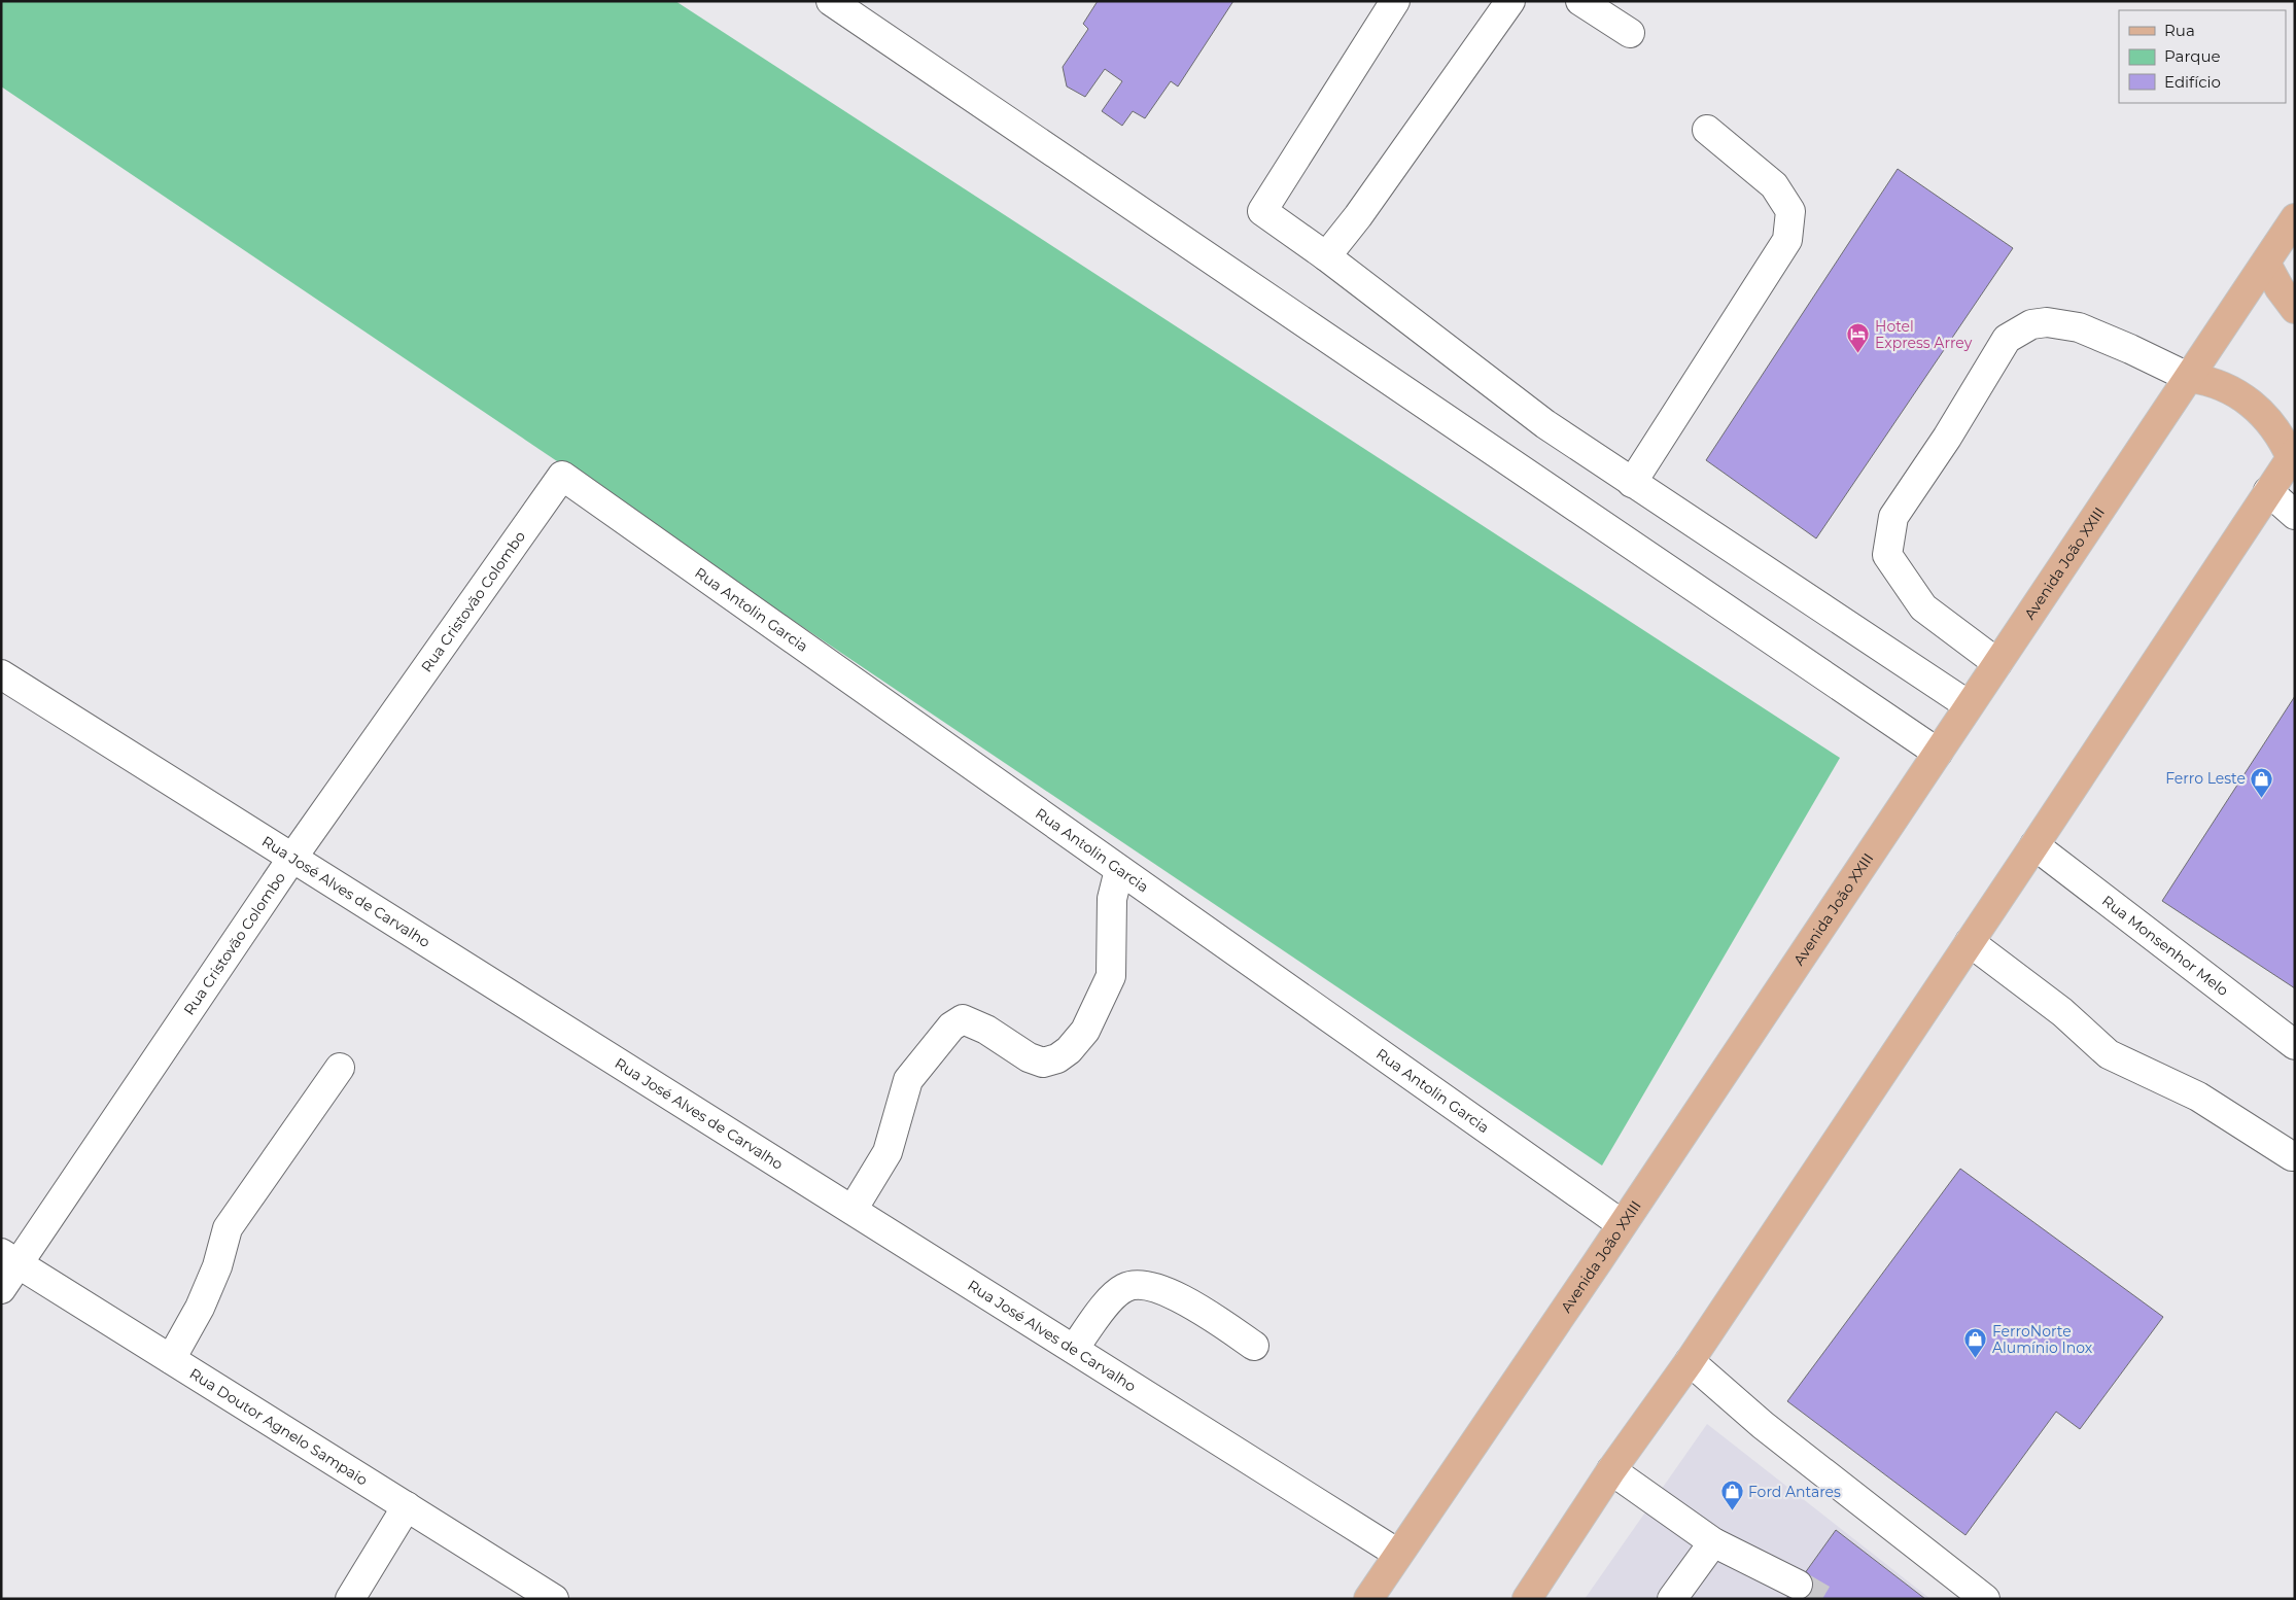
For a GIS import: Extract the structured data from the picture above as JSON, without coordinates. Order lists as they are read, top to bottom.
{
  "streets": {
    "main road": ["Avenida João XXIII"],
    "street": [
      "Rua Cristovão Colombo",
      "Rua Antolin Garcia",
      "Rua José Alves de Carvalho",
      "Rua Monsenhor Melo",
      "Rua Doutor Agnelo Sampaio"
    ]
  },
  "crossings": [
    ["Avenida João XXIII", "Rua Antolin Garcia"],
    ["Avenida João XXIII", "Rua José Alves de Carvalho"],
    ["Rua Cristovão Colombo", "Rua Antolin Garcia"],
    ["Rua Cristovão Colombo", "Rua José Alves de Carvalho"],
    ["Rua Cristovão Colombo", "Rua Doutor Agnelo Sampaio"]
  ],
  "places": {
    "hotel": ["Hotel Express Arrey"],
    "shop": ["Ferro Leste", "FerroNorte Alumínio Inox", "Ford Antares"]
  },
  "legend": ["Rua", "Parque", "Edifício"]
}
